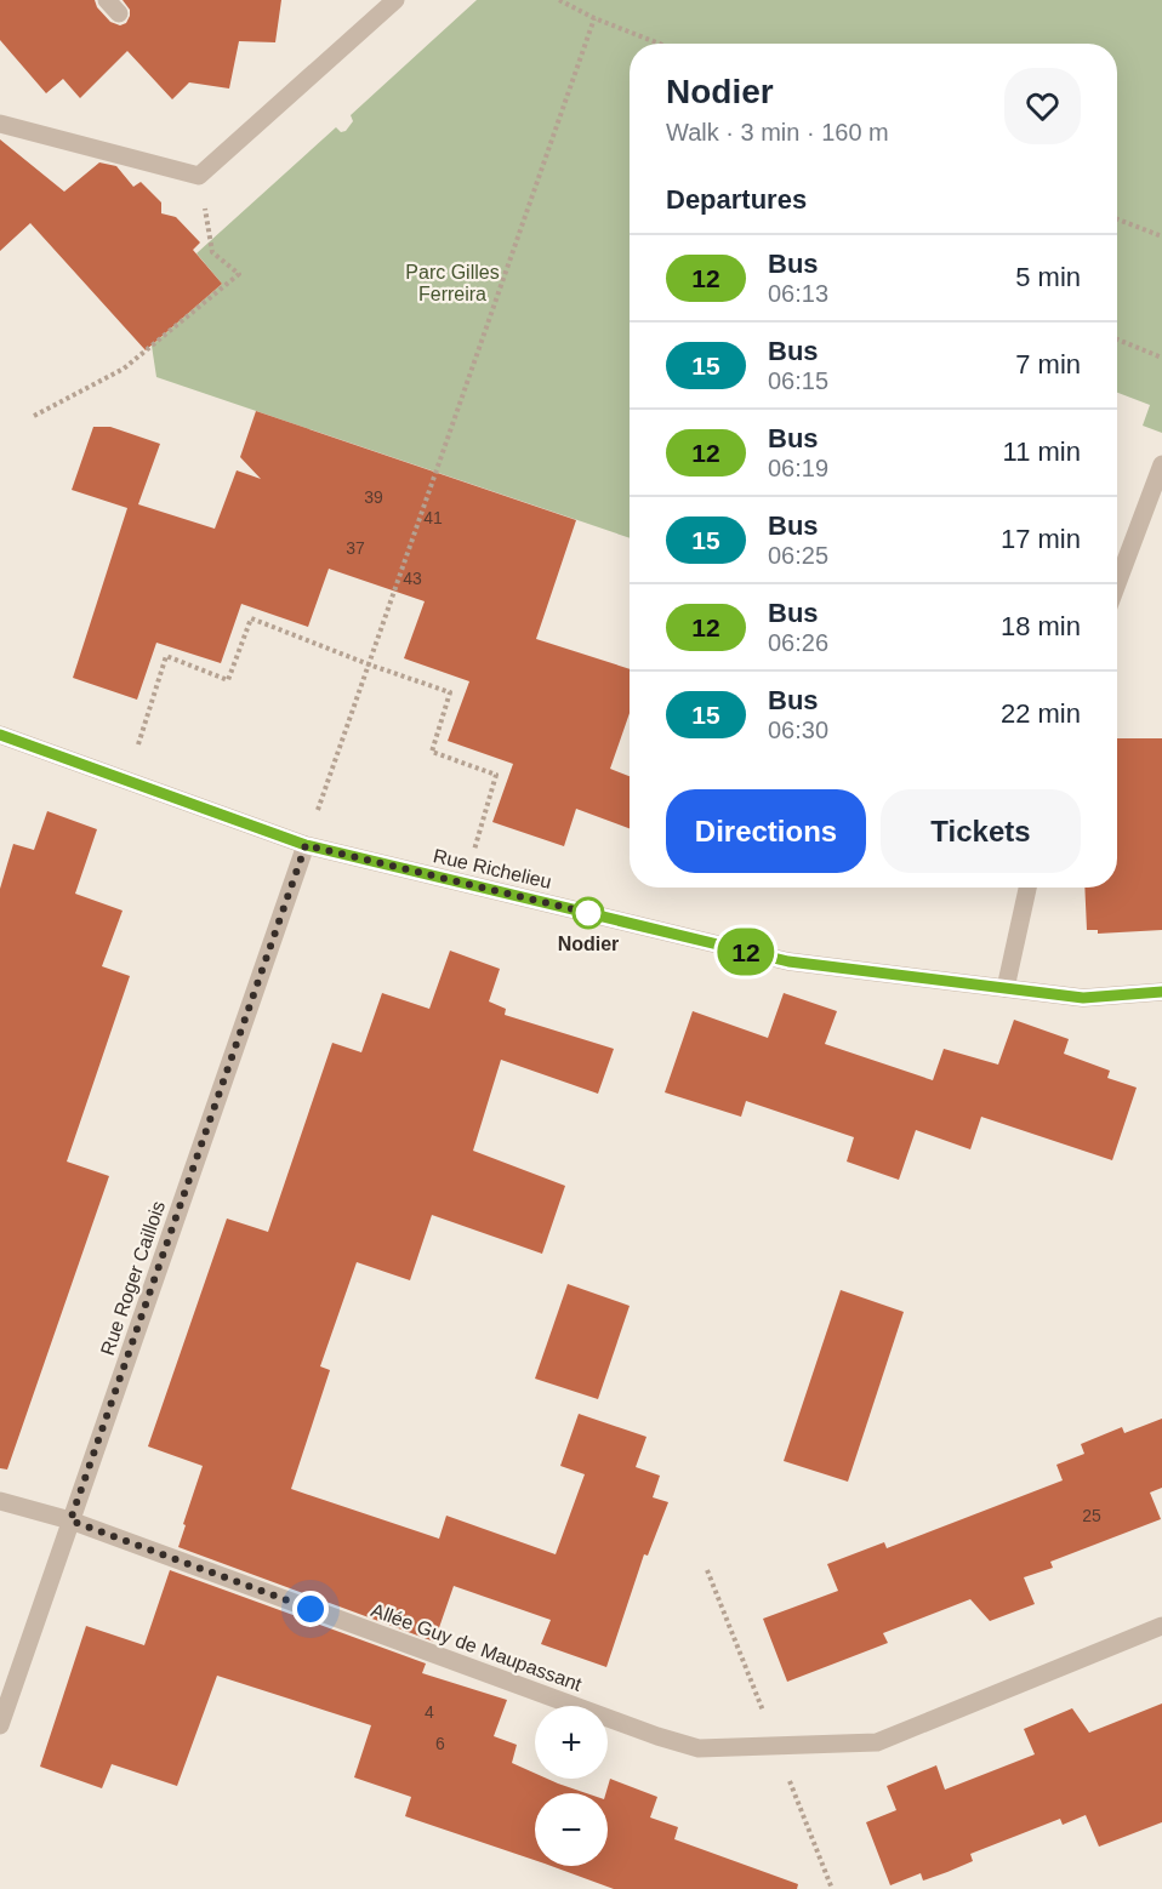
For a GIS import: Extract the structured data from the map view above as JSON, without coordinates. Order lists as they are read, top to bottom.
{
  "streets": {
    "street": ["Rue Richelieu", "Rue Roger Caillois", "Allée Guy de Maupassant"]
  },
  "crossings": [
    ["Rue Richelieu", "Rue Roger Caillois"],
    ["Rue Roger Caillois", "Allée Guy de Maupassant"]
  ],
  "parks": ["Parc Gilles Ferreira"],
  "places": ["Nodier"],
  "lines": ["bus line 12"],
  "house_numbers": [
    "39",
    "41",
    "37",
    "43",
    "25",
    "4",
    "6"
  ],
  "page": {
    "on_map": "12",
    "heading": [
      ["Nodier", "Walk · 3 min · 160 m"],
      "Departures"
    ],
    "list": [
      {
        "mark": "12",
        "name": "Bus",
        "note": "06:13",
        "value": "5 min"
      },
      {
        "mark": "15",
        "name": "Bus",
        "note": "06:15",
        "value": "7 min"
      },
      {
        "mark": "12",
        "name": "Bus",
        "note": "06:19",
        "value": "11 min"
      },
      {
        "mark": "15",
        "name": "Bus",
        "note": "06:25",
        "value": "17 min"
      },
      {
        "mark": "12",
        "name": "Bus",
        "note": "06:26",
        "value": "18 min"
      },
      {
        "mark": "15",
        "name": "Bus",
        "note": "06:30",
        "value": "22 min"
      }
    ],
    "buttons": ["Directions", "Tickets"],
    "map_buttons": ["+", "−"]
  }
}
